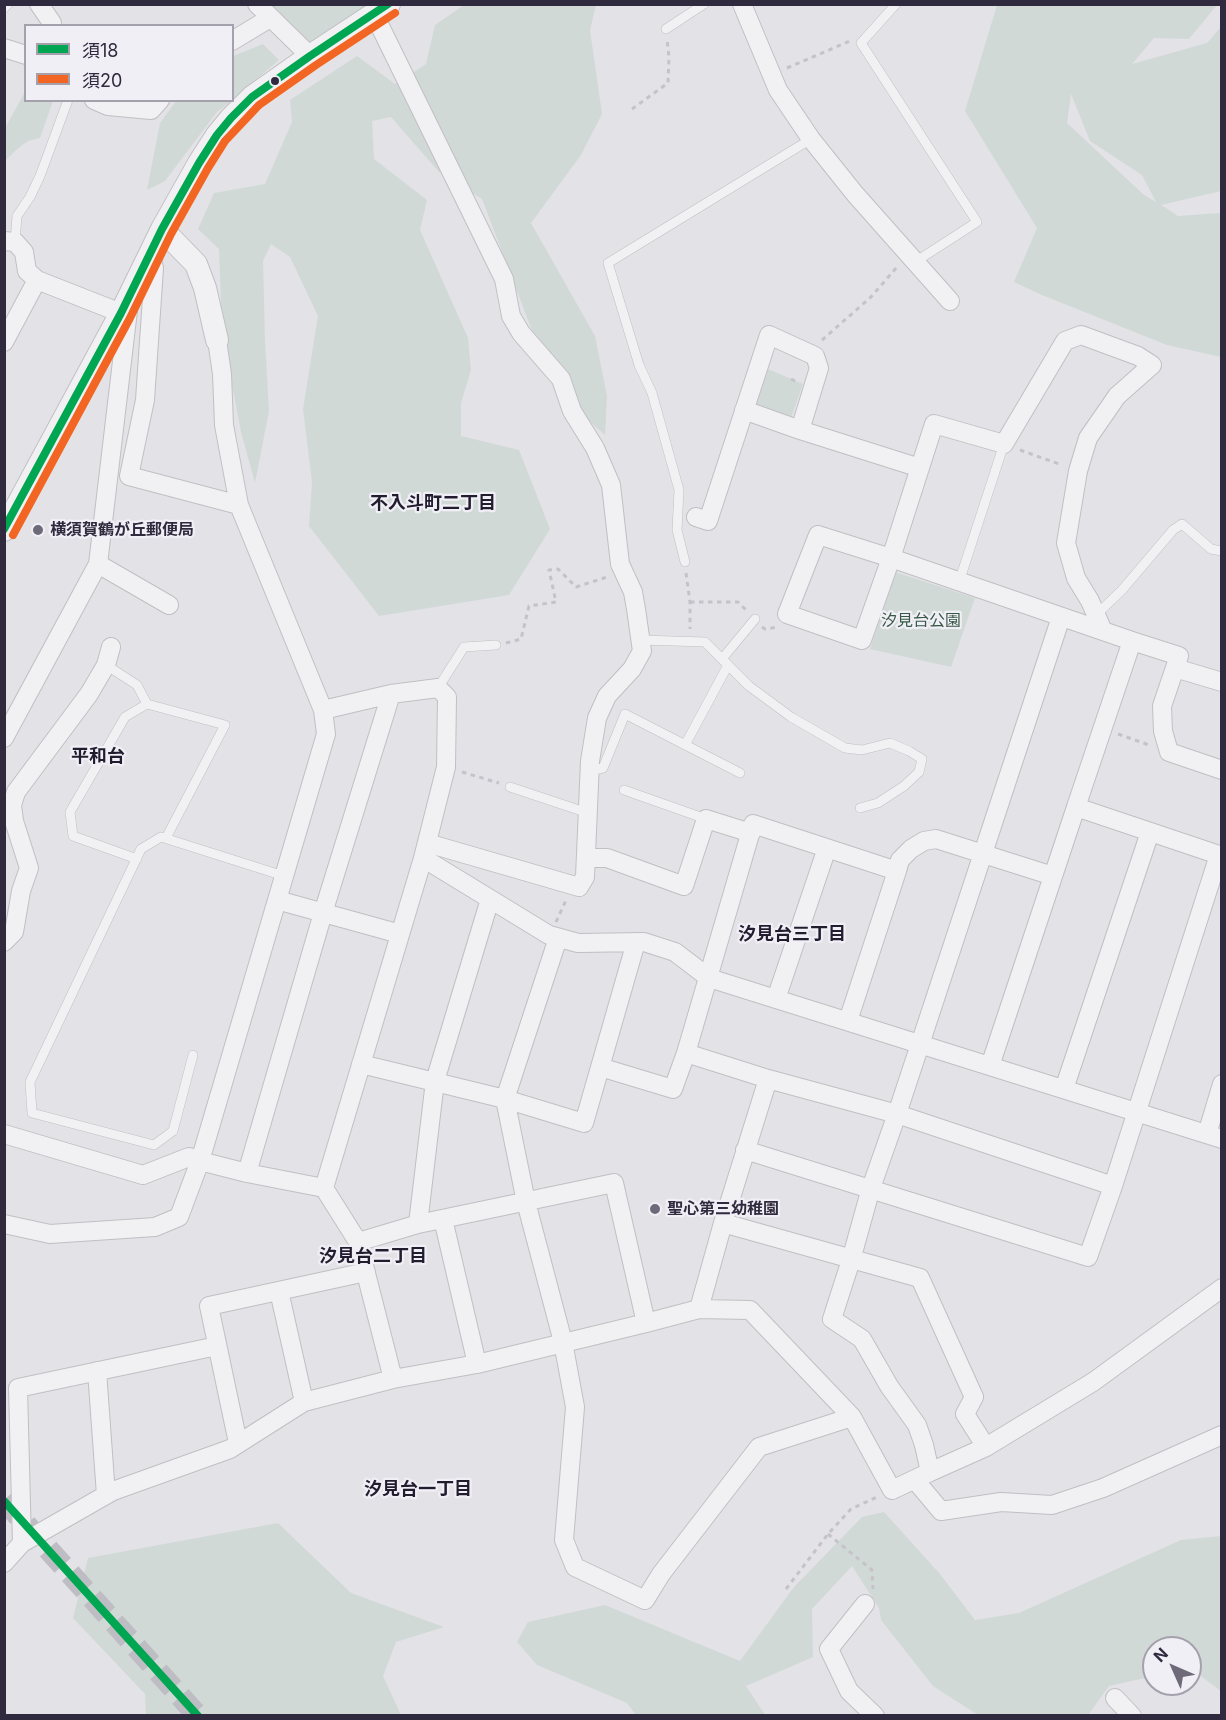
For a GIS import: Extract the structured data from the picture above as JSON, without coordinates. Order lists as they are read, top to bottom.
{
  "districts": [
    "不入斗町二丁目",
    "平和台",
    "汐見台三丁目",
    "汐見台二丁目",
    "汐見台一丁目"
  ],
  "parks": ["汐見台公園"],
  "places": ["横須賀鶴が丘郵便局", "聖心第三幼稚園"],
  "lines": ["transit line 須18", "transit line 須20"],
  "legend": ["須18", "須20"],
  "north": "top left"
}
